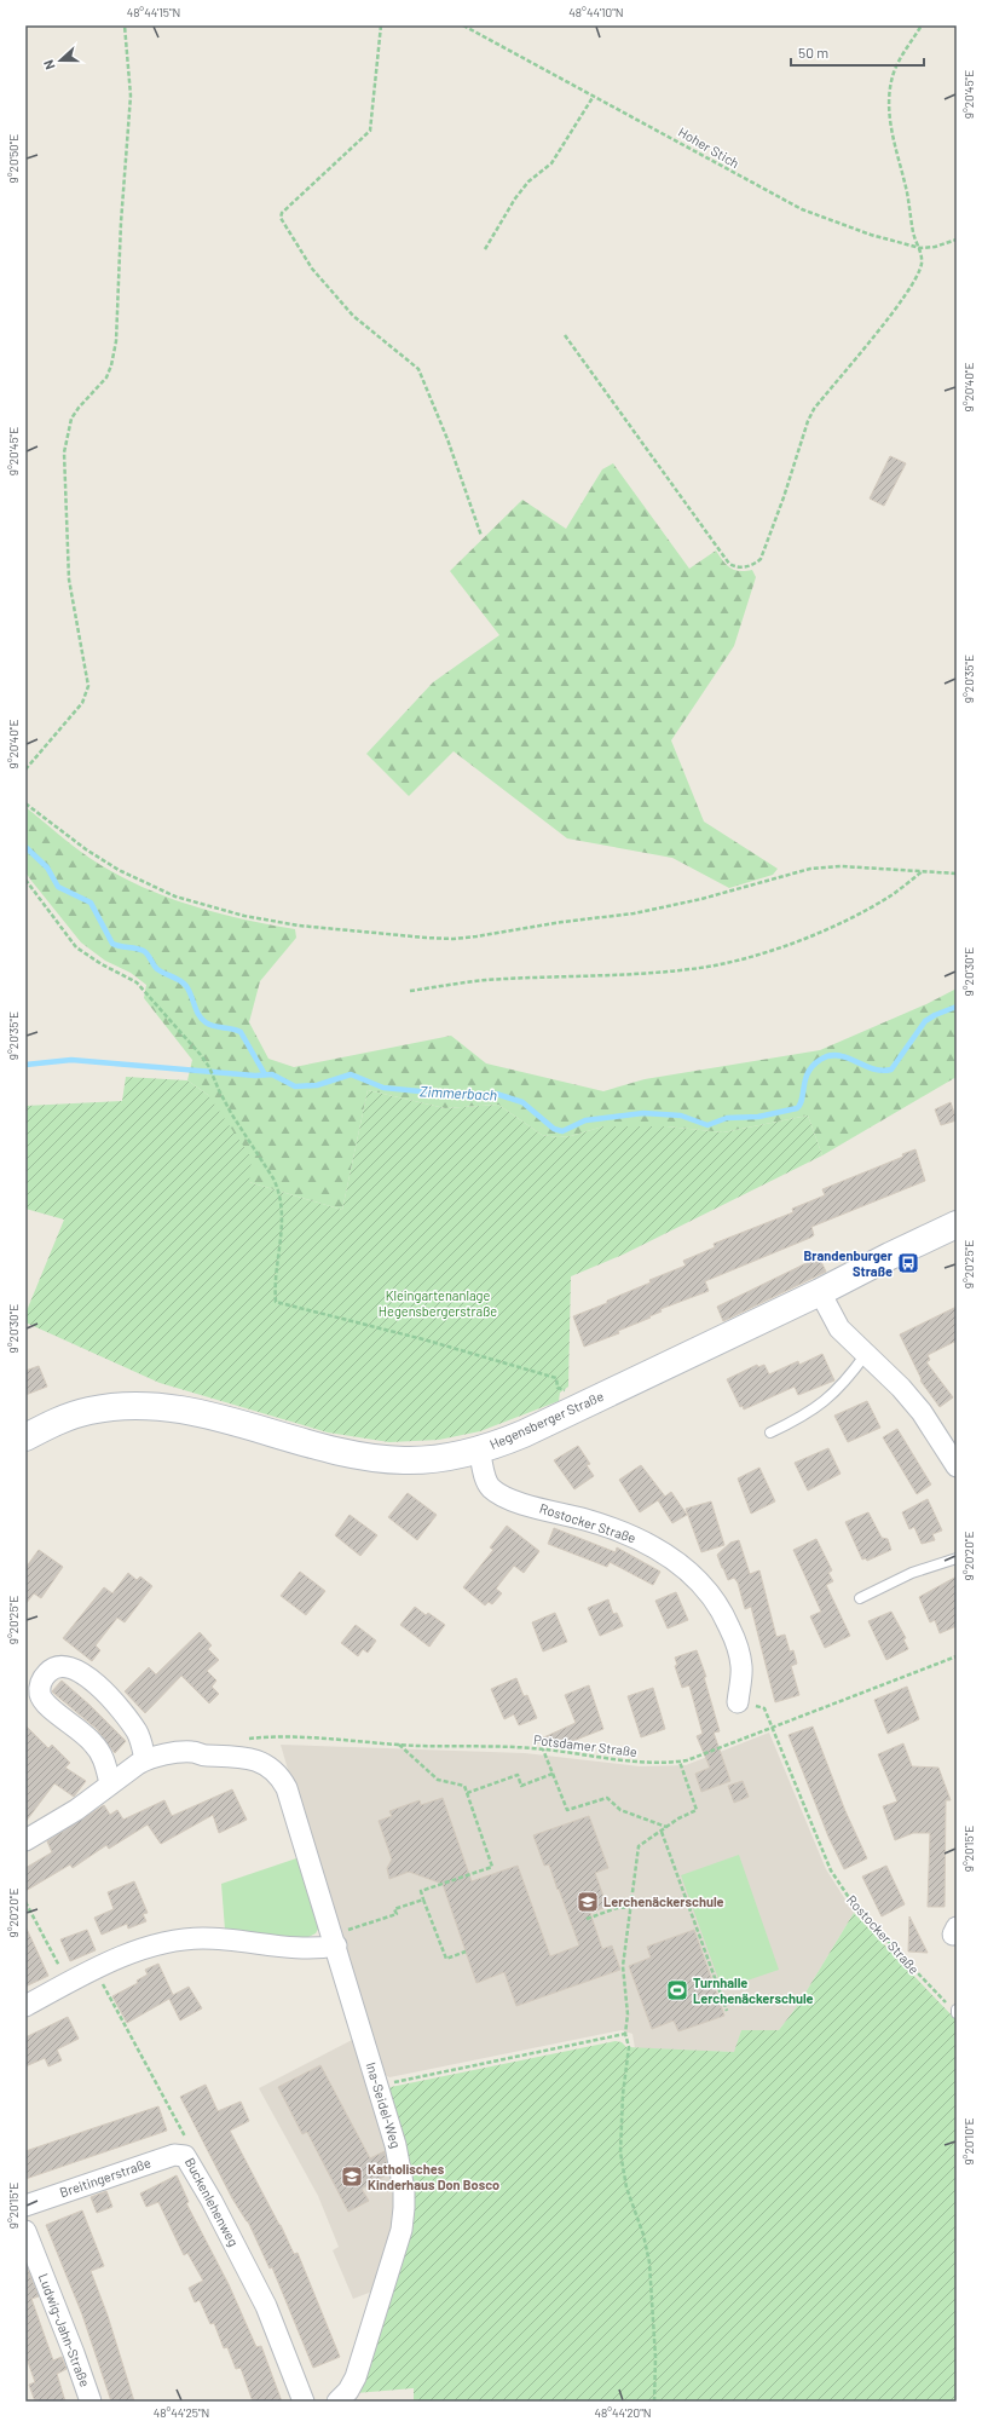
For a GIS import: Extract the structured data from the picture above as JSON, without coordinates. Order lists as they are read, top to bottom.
{
  "streets": {
    "street": [
      "Hegensberger Straße",
      "Rostocker Straße",
      "Ina-Seidel-Weg",
      "Breitingerstraße",
      "Buckenlehenweg",
      "Ludwig-Jahn-Straße"
    ],
    "path": ["Hoher Stich", "Potsdamer Straße"]
  },
  "crossings": [
    ["Hegensberger Straße", "Rostocker Straße"],
    ["Rostocker Straße", "Potsdamer Straße"],
    ["Breitingerstraße", "Buckenlehenweg"]
  ],
  "water": ["Zimmerbach"],
  "parks": ["Kleingartenanlage Hegensbergerstraße"],
  "places": {
    "bus stop": ["Brandenburger Straße"],
    "school or university": ["Lerchenäckerschule", "Katholisches Kinderhaus Don Bosco"],
    "sports": ["Turnhalle Lerchenäckerschule"]
  },
  "scale_bar": "50 m",
  "north": "left",
  "coordinates": [
    "48°44'15\"N",
    "48°44'10\"N",
    "9°20'45\"E",
    "9°20'50\"E",
    "9°20'40\"E",
    "9°20'35\"E",
    "9°20'30\"E",
    "9°20'25\"E",
    "9°20'20\"E",
    "9°20'15\"E",
    "9°20'10\"E",
    "48°44'25\"N",
    "48°44'20\"N"
  ]
}
